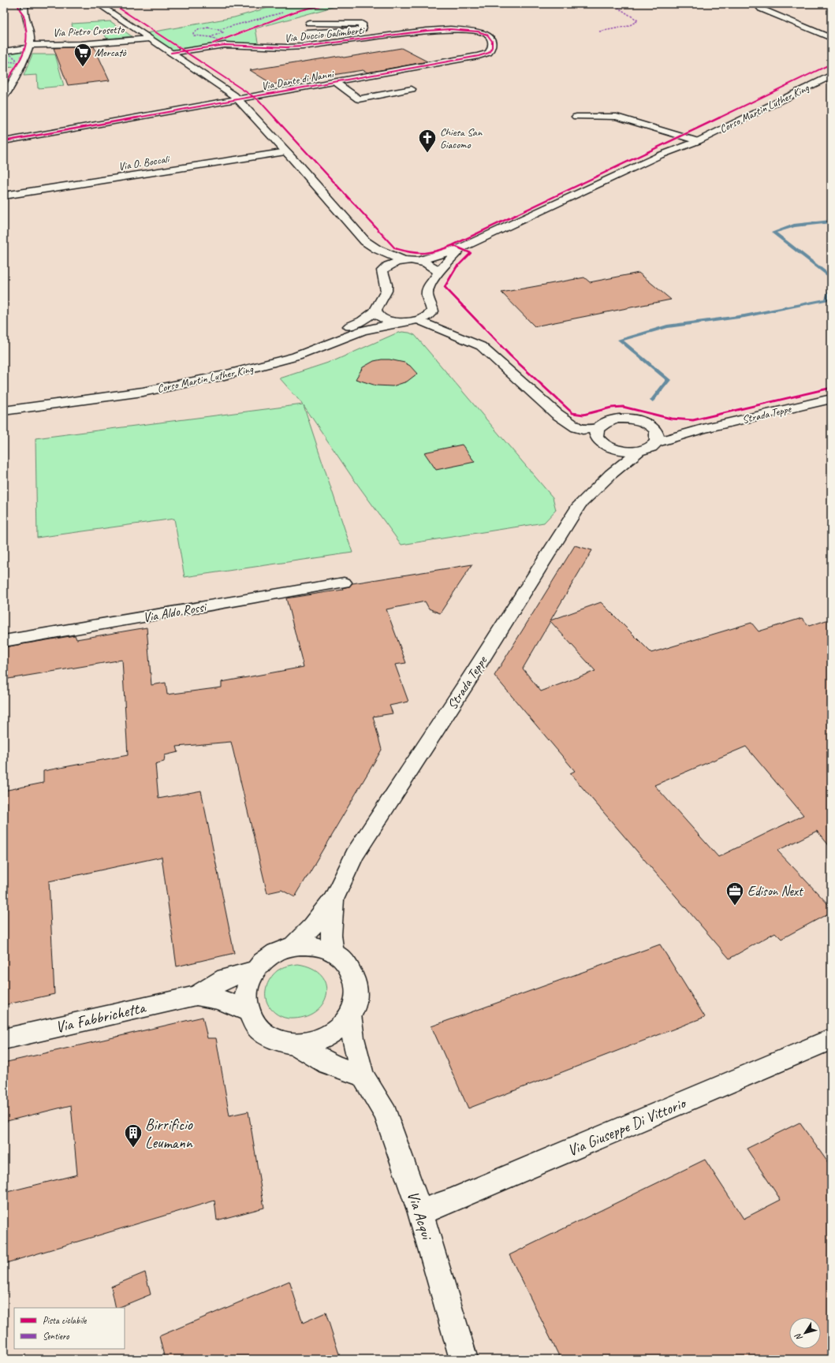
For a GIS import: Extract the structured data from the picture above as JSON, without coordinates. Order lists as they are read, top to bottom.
{
  "streets": {
    "street": [
      "Via Pietro Crosetto",
      "Via Duccio Galimberti",
      "Via Dante di Nanni",
      "Corso Martin Luther King",
      "Via O. Boccali",
      "Strada Teppe",
      "Via Aldo Rossi",
      "Via Fabbrichetta",
      "Via Giuseppe Di Vittorio",
      "Via Acqui"
    ]
  },
  "crossings": [
    ["Via Duccio Galimberti", "Via Dante di Nanni"],
    ["Strada Teppe", "Via Fabbrichetta"],
    ["Strada Teppe", "Via Acqui"],
    ["Via Fabbrichetta", "Via Acqui"],
    ["Via Giuseppe Di Vittorio", "Via Acqui"]
  ],
  "places": {
    "supermarket": ["Mercatò"],
    "church": ["Chiesa San Giacomo"],
    "office": ["Edison Next"],
    "building": ["Birrificio Leumann"]
  },
  "legend": ["Pista ciclabile", "Sentiero"],
  "north": "bottom left"
}
